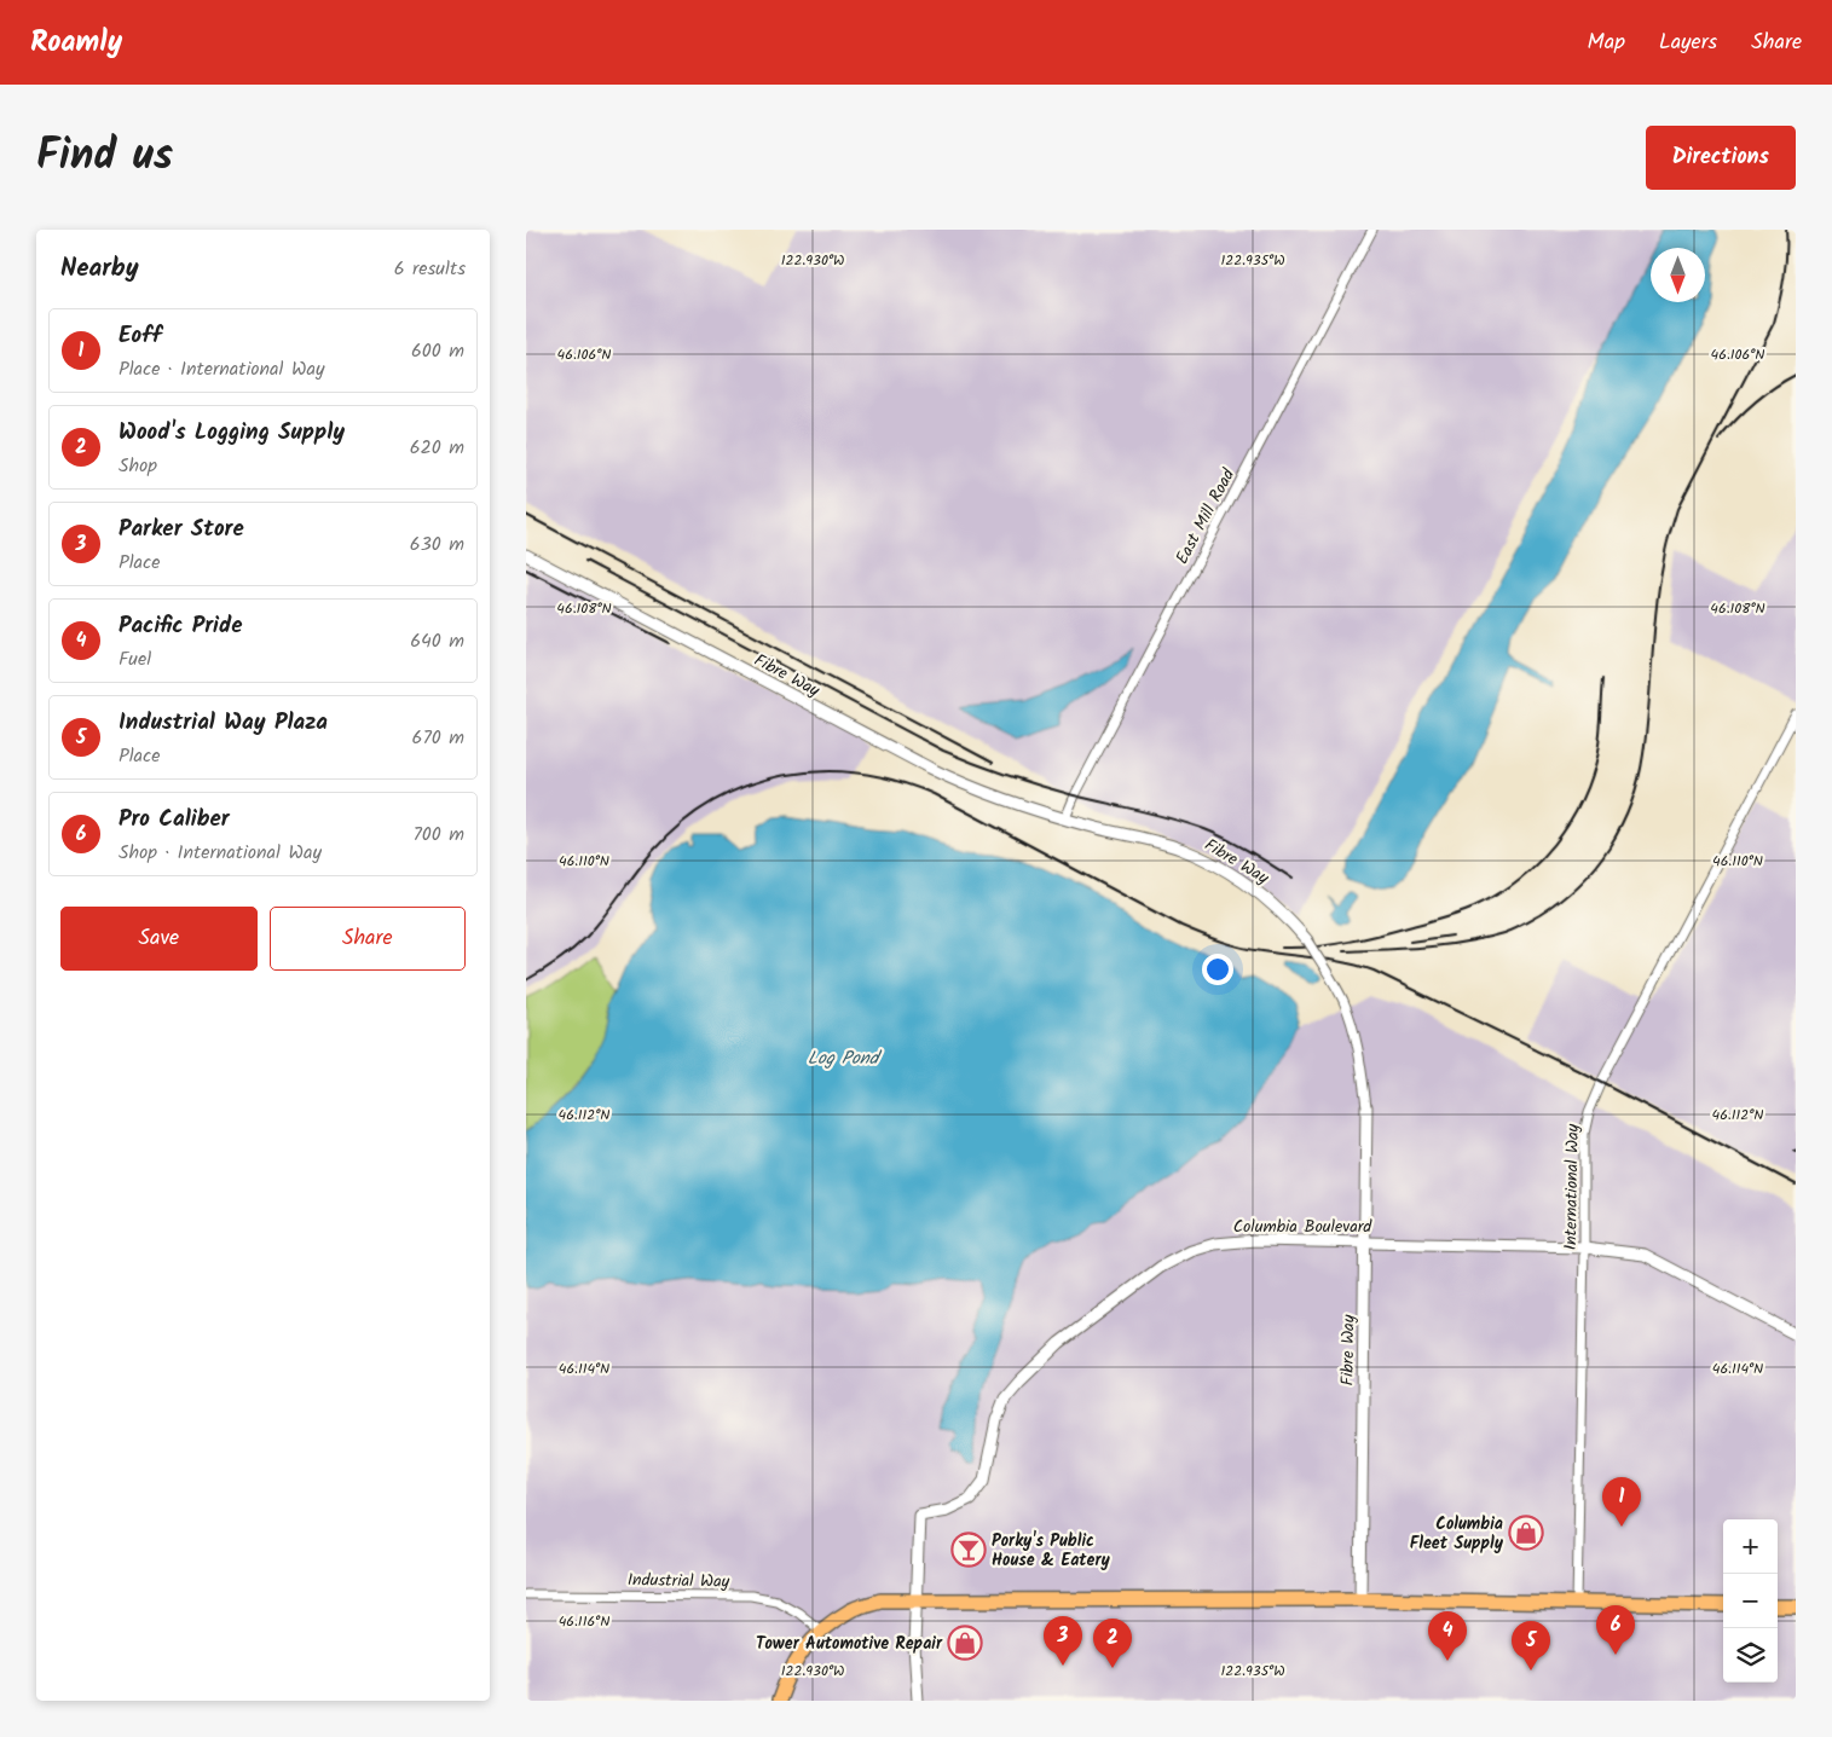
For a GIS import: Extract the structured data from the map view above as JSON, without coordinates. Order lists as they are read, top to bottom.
{
  "streets": {
    "street": [
      "East Mill Road",
      "Fibre Way",
      "International Way",
      "Columbia Boulevard",
      "Industrial Way"
    ]
  },
  "crossings": [
    ["East Mill Road", "Fibre Way"],
    ["Fibre Way", "Columbia Boulevard"],
    ["International Way", "Columbia Boulevard"]
  ],
  "water": ["Log Pond"],
  "places": {
    "shop": ["Columbia Fleet Supply", "Tower Automotive Repair"],
    "bar": ["Porky's Public House & Eatery"]
  },
  "north": "bottom",
  "page": {
    "header": "Roamly",
    "nav": ["Map", "Layers", "Share"],
    "title": "Find us",
    "buttons": [
      "Directions",
      ["Save", "Share"]
    ],
    "heading": ["Nearby", "6 results"],
    "list": [
      {
        "mark": "1",
        "name": "Eoff",
        "note": "Place · International Way",
        "value": "600 m"
      },
      {
        "mark": "2",
        "name": "Wood's Logging Supply",
        "note": "Shop",
        "value": "620 m"
      },
      {
        "mark": "3",
        "name": "Parker Store",
        "note": "Place",
        "value": "630 m"
      },
      {
        "mark": "4",
        "name": "Pacific Pride",
        "note": "Fuel",
        "value": "640 m"
      },
      {
        "mark": "5",
        "name": "Industrial Way Plaza",
        "note": "Place",
        "value": "670 m"
      },
      {
        "mark": "6",
        "name": "Pro Caliber",
        "note": "Shop · International Way",
        "value": "700 m"
      }
    ],
    "pins": [
      "1",
      "6",
      "4",
      "3",
      "2",
      "5"
    ],
    "map_buttons": ["+", "−"]
  },
  "coordinates": [
    "122.930°W",
    "122.935°W",
    "46.106°N",
    "46.108°N",
    "46.110°N",
    "46.112°N",
    "46.114°N",
    "46.116°N"
  ]
}
